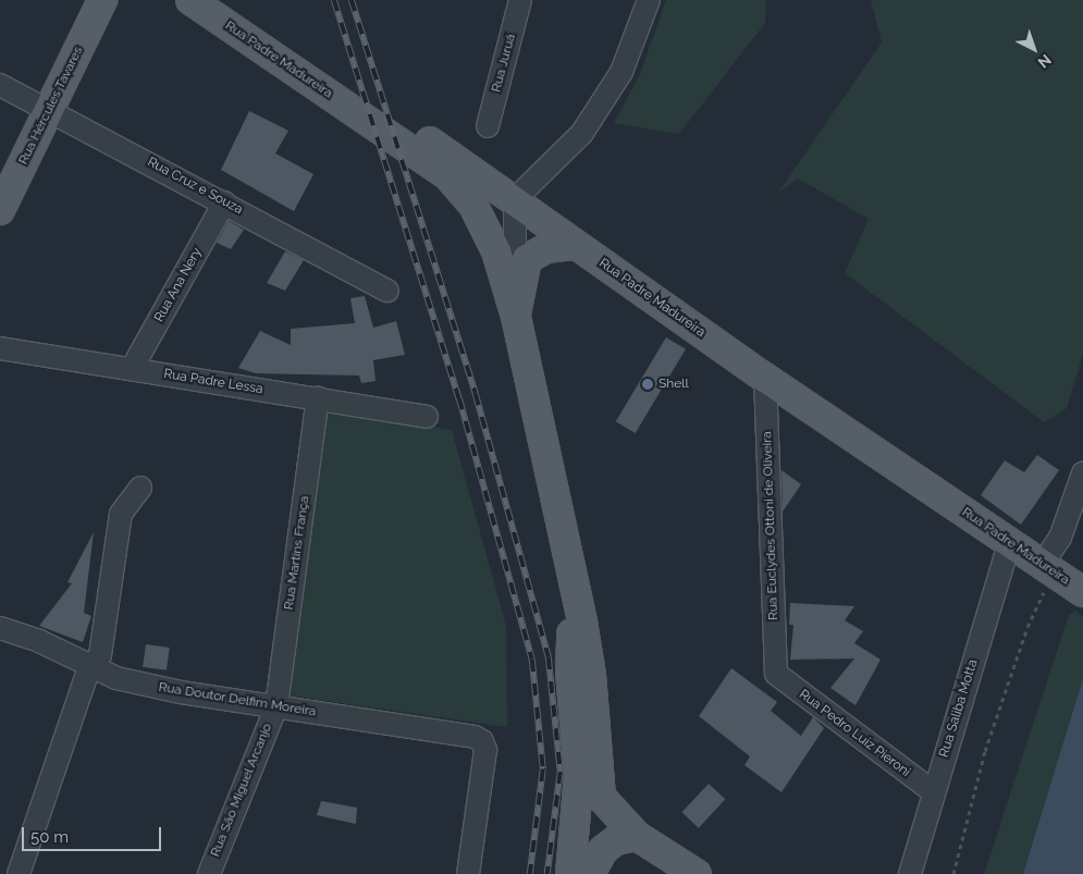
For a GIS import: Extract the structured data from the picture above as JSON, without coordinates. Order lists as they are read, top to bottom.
{
  "streets": {
    "main road": ["Rua Padre Madureira", "Rua Hércules Tavares"],
    "street": [
      "Rua Juruá",
      "Rua Cruz e Souza",
      "Rua Ana Nery",
      "Rua Padre Lessa",
      "Rua Euclydes Ottoni de Oliveira",
      "Rua Martins França",
      "Rua Doutor Delfim Moreira",
      "Rua Saliba Motta",
      "Rua Pedro Luiz Pieroni",
      "Rua São Miguel Arcanjo"
    ]
  },
  "crossings": [
    ["Rua Padre Madureira", "Rua Euclydes Ottoni de Oliveira"],
    ["Rua Padre Madureira", "Rua Saliba Motta"],
    ["Rua Hércules Tavares", "Rua Cruz e Souza"],
    ["Rua Cruz e Souza", "Rua Ana Nery"],
    ["Rua Ana Nery", "Rua Padre Lessa"],
    ["Rua Padre Lessa", "Rua Martins França"],
    ["Rua Euclydes Ottoni de Oliveira", "Rua Pedro Luiz Pieroni"],
    ["Rua Martins França", "Rua Doutor Delfim Moreira"],
    ["Rua Martins França", "Rua São Miguel Arcanjo"],
    ["Rua Doutor Delfim Moreira", "Rua São Miguel Arcanjo"],
    ["Rua Saliba Motta", "Rua Pedro Luiz Pieroni"]
  ],
  "places": ["Shell"],
  "scale_bar": "50 m",
  "north": "bottom right"
}
